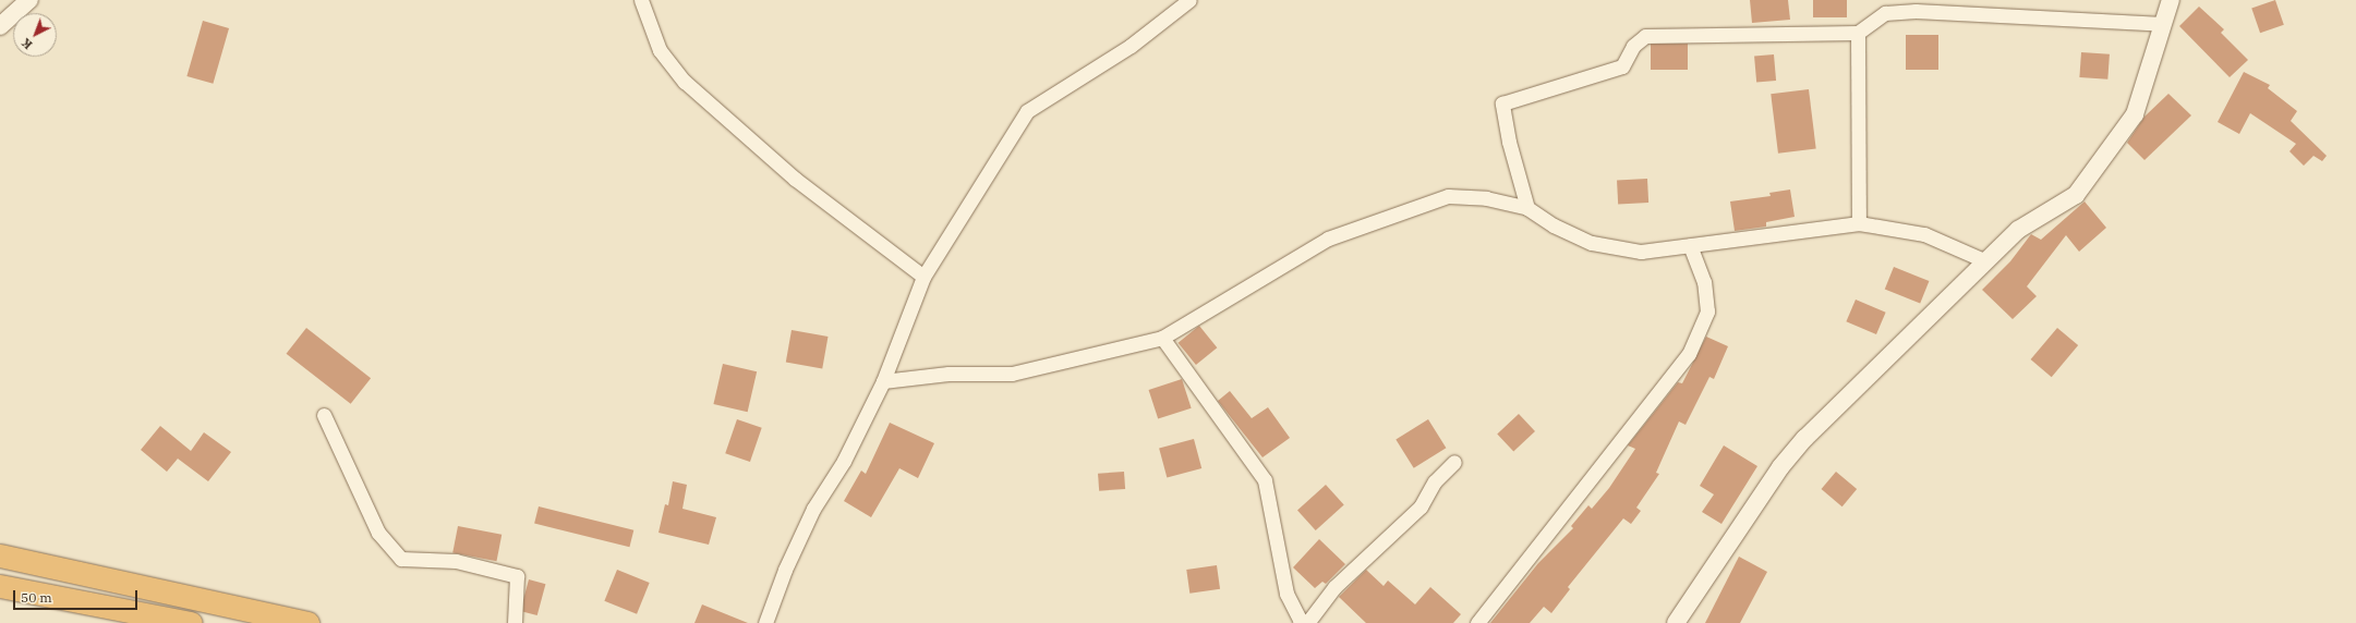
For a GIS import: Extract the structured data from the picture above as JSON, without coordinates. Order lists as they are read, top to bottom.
{
  "scale_bar": "50 m",
  "north": "bottom left"
}
